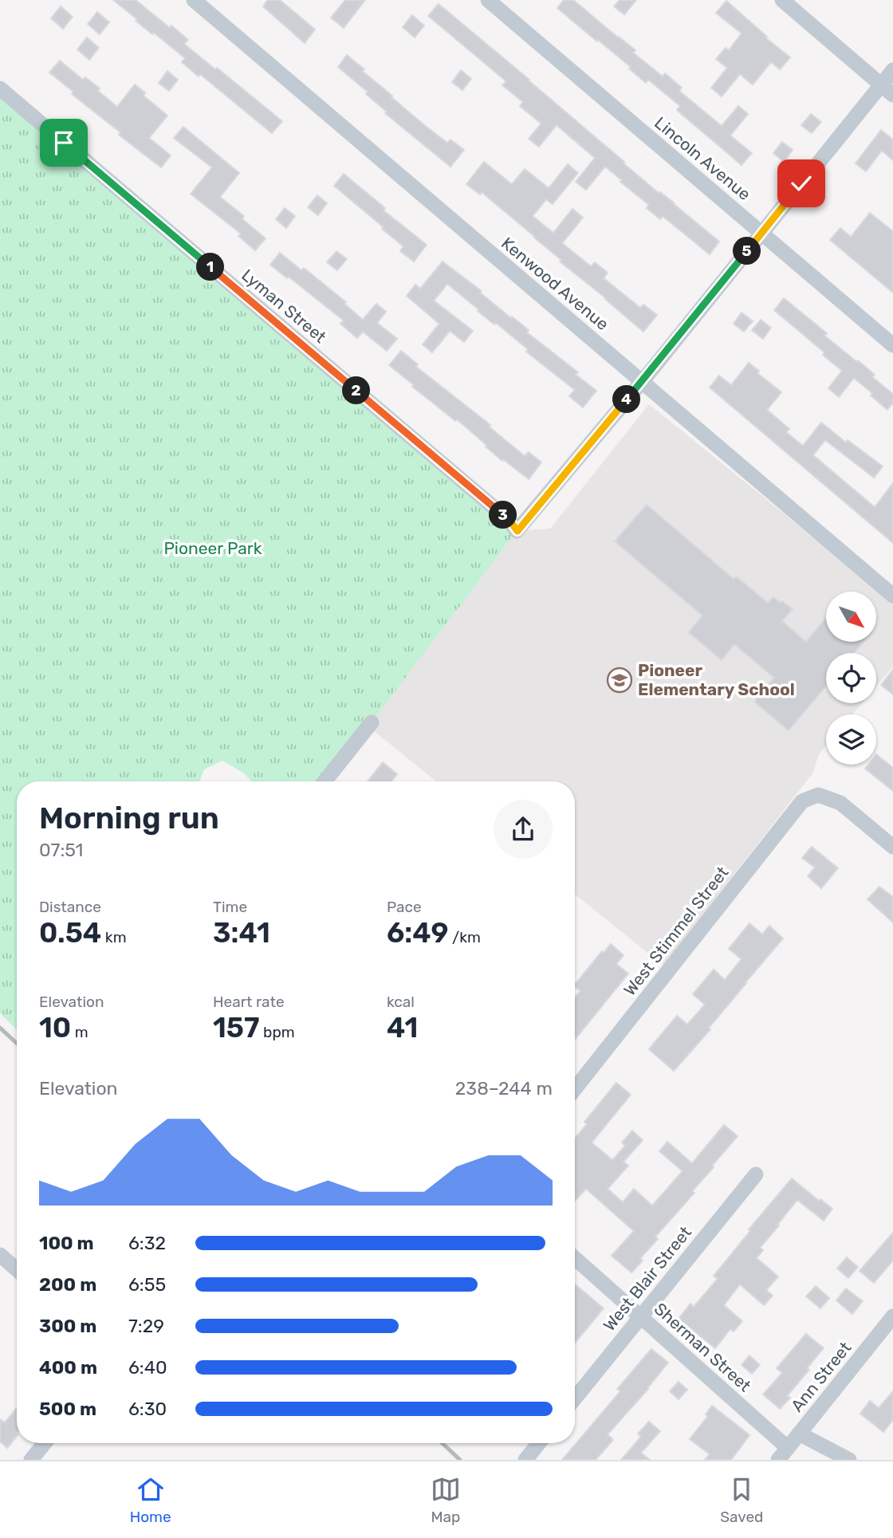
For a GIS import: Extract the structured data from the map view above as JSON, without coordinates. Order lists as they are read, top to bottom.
{
  "streets": {
    "street": [
      "Lincoln Avenue",
      "Kenwood Avenue",
      "Lyman Street",
      "West Stimmel Street",
      "West Blair Street",
      "Sherman Street",
      "Ann Street"
    ]
  },
  "crossings": [
    ["Kenwood Avenue", "Lyman Street"],
    ["West Blair Street", "Sherman Street"],
    ["Sherman Street", "Ann Street"]
  ],
  "parks": ["Pioneer Park"],
  "places": {
    "school or university": ["Pioneer Elementary School"]
  },
  "north": "bottom right",
  "page": {
    "pins": [
      "5",
      "1",
      "2",
      "4",
      "3"
    ],
    "heading": ["Morning run", "07:51"],
    "stats": [
      ["Distance", "0.54 km"],
      ["Time", "3:41"],
      ["Pace", "6:49 /km"],
      ["Elevation", "10 m"],
      ["Heart rate", "157 bpm"],
      ["kcal", "41"]
    ],
    "chart": ["Elevation", "238–244 m"],
    "list": [
      {
        "name": "100 m",
        "note": "6:32"
      },
      {
        "name": "200 m",
        "note": "6:55"
      },
      {
        "name": "300 m",
        "note": "7:29"
      },
      {
        "name": "400 m",
        "note": "6:40"
      },
      {
        "name": "500 m",
        "note": "6:30"
      }
    ],
    "tabs": ["Home", "Map", "Saved"]
  }
}
